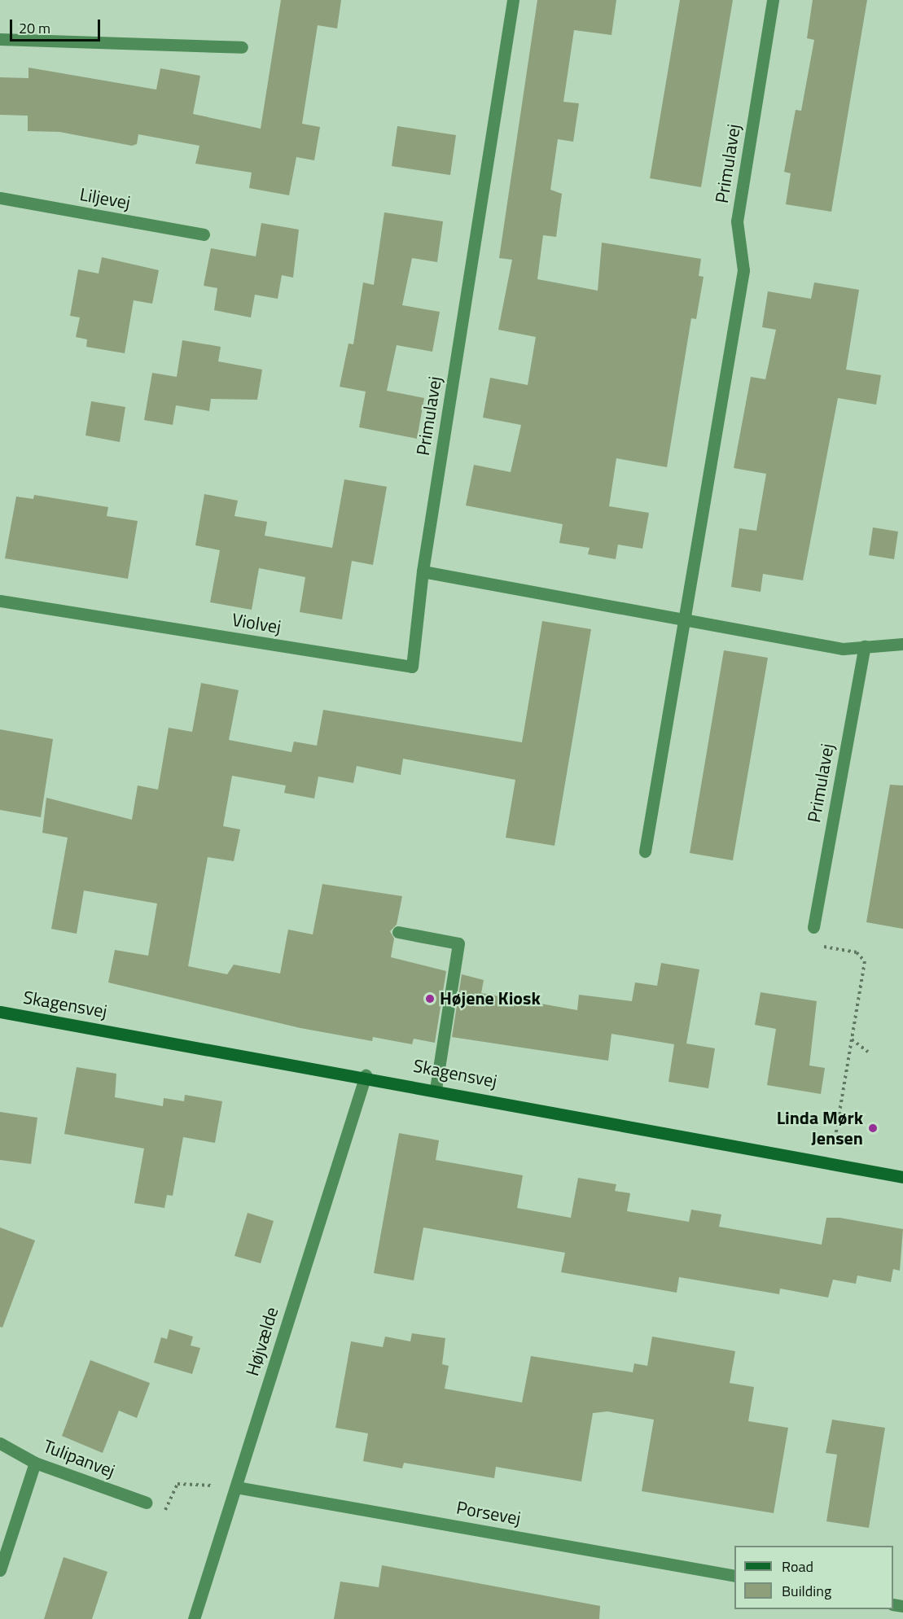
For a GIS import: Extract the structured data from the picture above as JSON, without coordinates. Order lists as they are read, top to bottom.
{
  "streets": {
    "street": [
      "Primulavej",
      "Liljevej",
      "Violvej",
      "Skagensvej",
      "Højvælde",
      "Tulipanvej",
      "Porsevej"
    ]
  },
  "crossings": [
    ["Primulavej", "Violvej"],
    ["Skagensvej", "Højvælde"],
    ["Højvælde", "Porsevej"]
  ],
  "places": ["Højene Kiosk", "Linda Mørk Jensen"],
  "legend": ["Road", "Building"],
  "scale_bar": "20 m"
}
